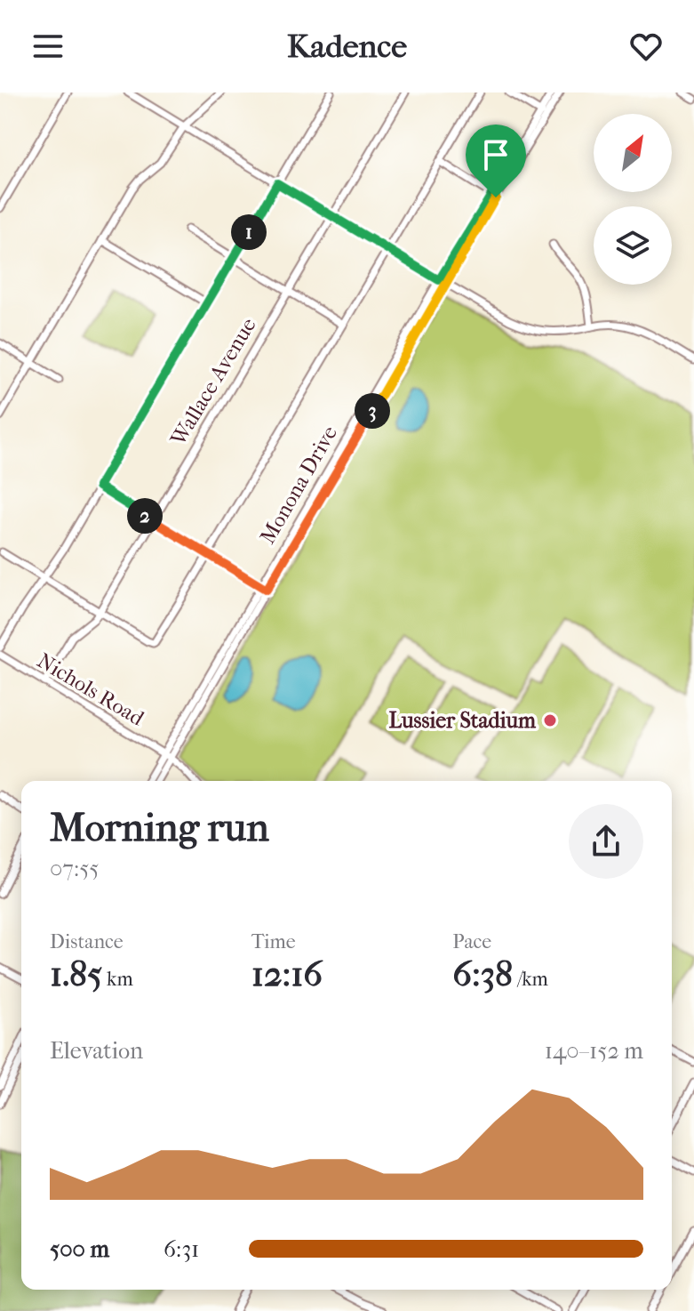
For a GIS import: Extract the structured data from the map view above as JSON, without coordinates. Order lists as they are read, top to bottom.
{
  "streets": {
    "street": ["Wallace Avenue", "Monona Drive", "Nichols Road"]
  },
  "crossings": [
    ["Wallace Avenue", "Nichols Road"],
    ["Monona Drive", "Nichols Road"]
  ],
  "places": ["Lussier Stadium"],
  "north": "top right",
  "page": {
    "header": "Kadence",
    "pins": ["1", "3", "2"],
    "heading": ["Morning run", "07:55"],
    "stats": [
      ["Distance", "1.85 km"],
      ["Time", "12:16"],
      ["Pace", "6:38 /km"]
    ],
    "chart": ["Elevation", "140–152 m"],
    "list": [
      {
        "name": "500 m",
        "note": "6:31"
      }
    ]
  }
}
